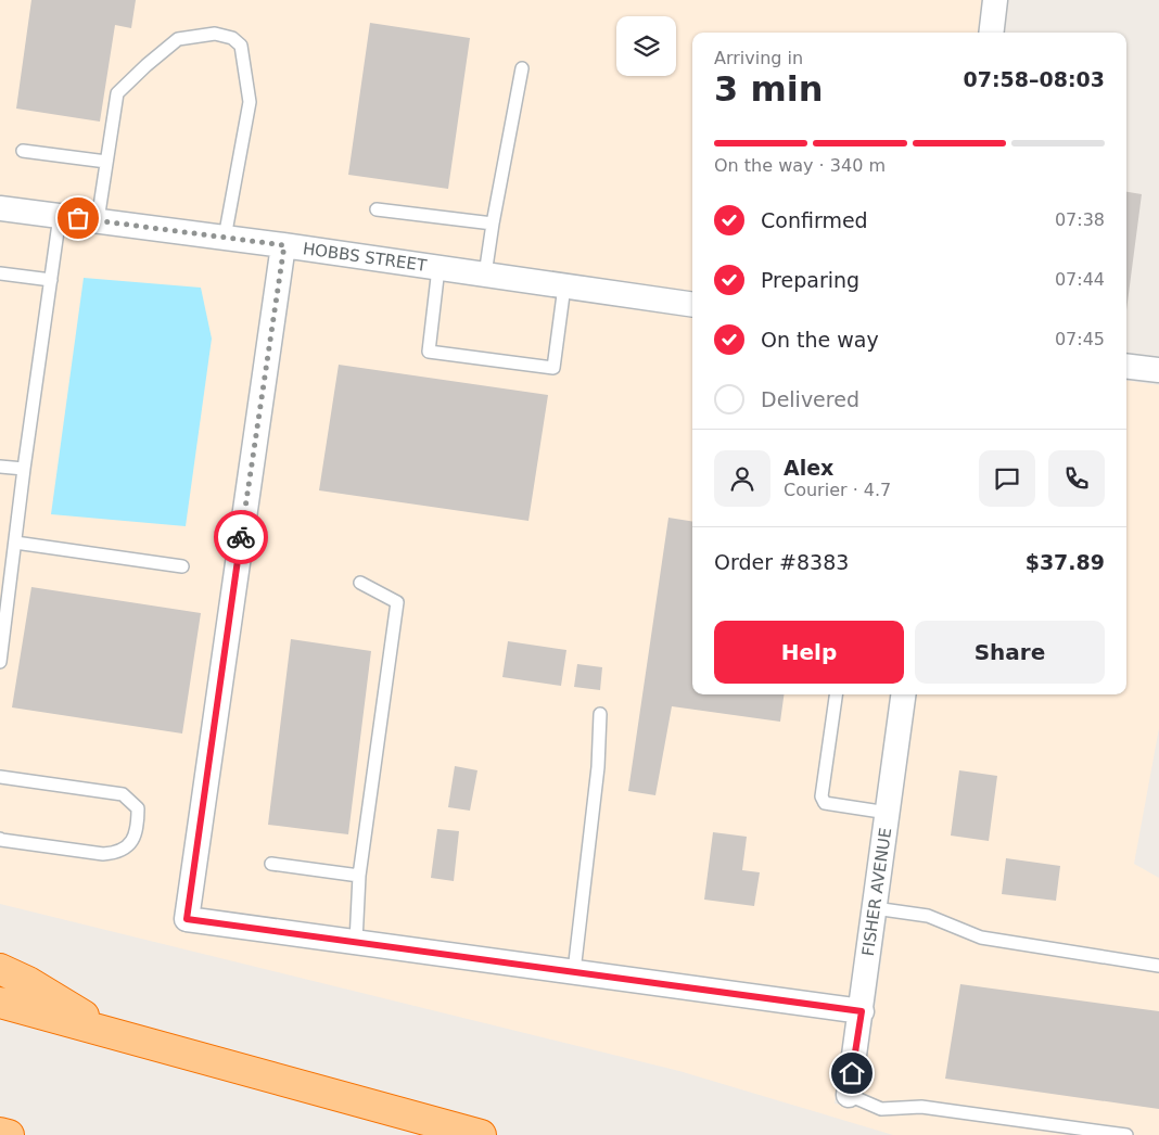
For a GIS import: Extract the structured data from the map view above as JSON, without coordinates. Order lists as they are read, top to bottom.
{
  "streets": {
    "street": ["HOBBS STREET", "FISHER AVENUE"]
  },
  "page": {
    "heading": ["3 min", "Arriving in", "07:58–08:03"],
    "panel": [
      "Alex",
      "Courier · 4.7",
      "Order #8383",
      "$37.89"
    ],
    "bar": "On the way · 340 m",
    "list": [
      ["Confirmed", "07:38"],
      ["Preparing", "07:44"],
      ["On the way", "07:45"],
      "Delivered"
    ],
    "buttons": ["Help", "Share"]
  }
}
